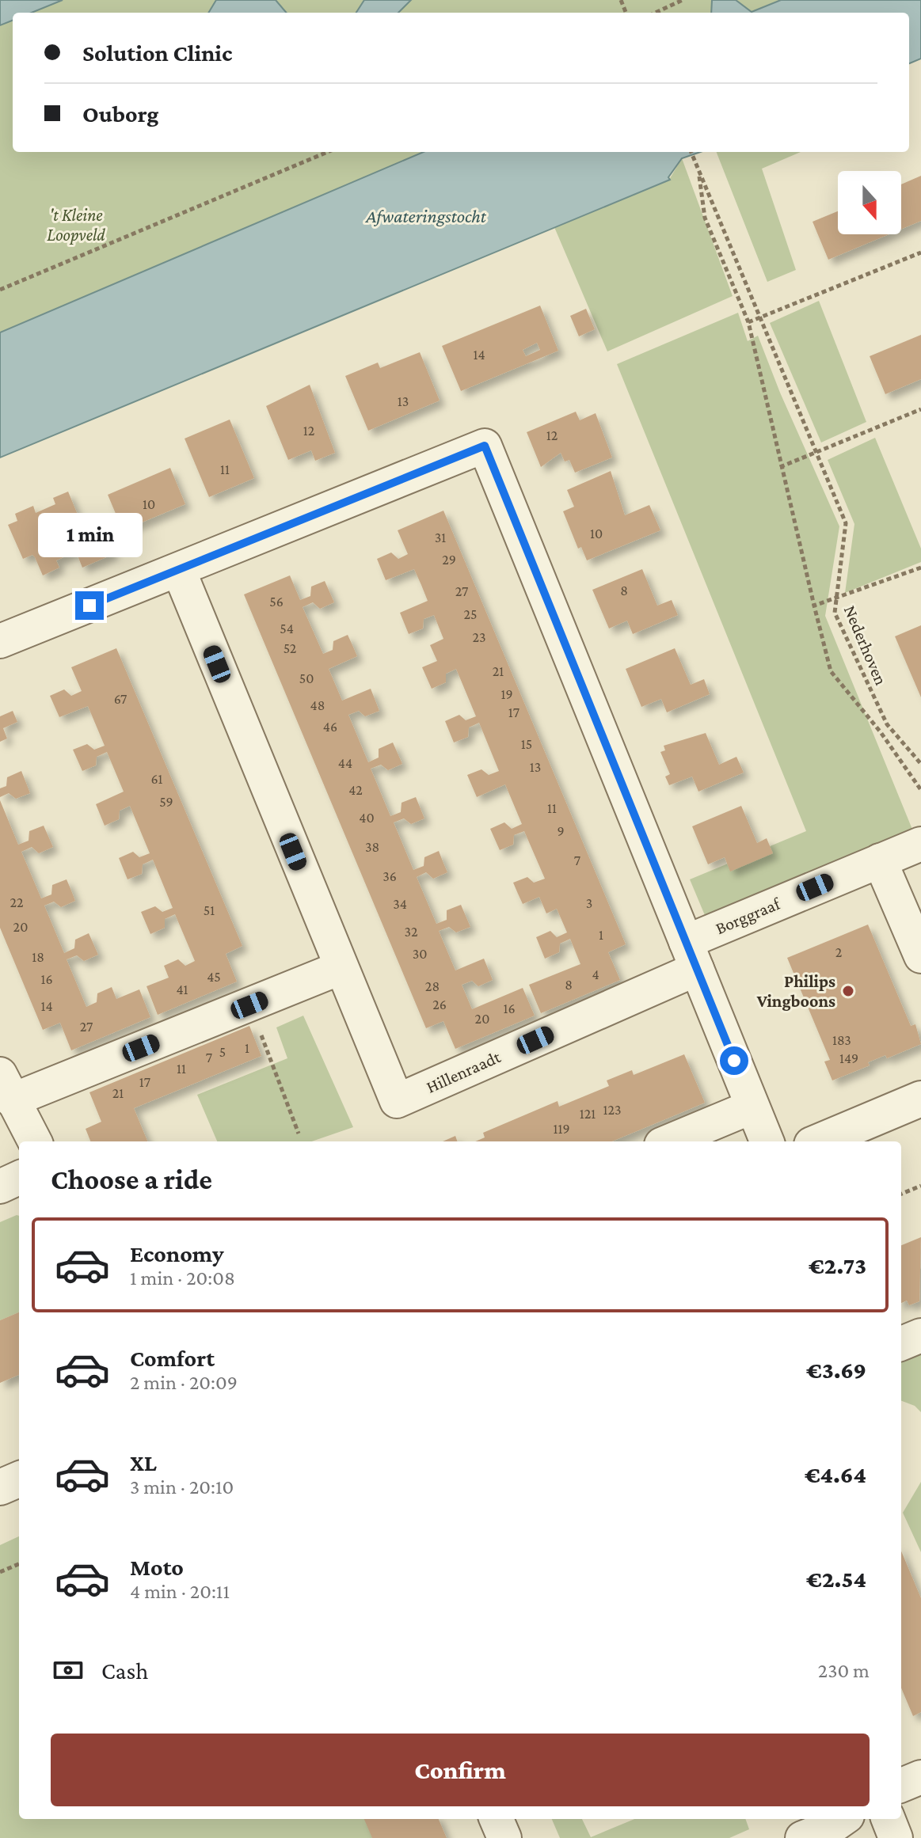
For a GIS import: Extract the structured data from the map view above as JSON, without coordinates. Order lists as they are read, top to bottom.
{
  "streets": {
    "street": ["Borggraaf", "Hillenraadt"],
    "path": ["Nederhoven"]
  },
  "crossings": [
    ["Borggraaf", "Hillenraadt"]
  ],
  "water": ["Afwateringstocht"],
  "parks": ["'t Kleine Loopveld"],
  "places": ["Philips Vingboons"],
  "house_numbers": [
    "14",
    "13",
    "12",
    "12",
    "11",
    "10",
    "10",
    "31",
    "29",
    "8",
    "27",
    "56",
    "25",
    "54",
    "23",
    "52",
    "21",
    "50",
    "19",
    "67",
    "48",
    "17",
    "46",
    "15",
    "44",
    "13",
    "61",
    "42",
    "59",
    "11",
    "40",
    "9",
    "38",
    "7",
    "36",
    "22",
    "3",
    "34",
    "51",
    "20",
    "32",
    "1",
    "2",
    "30",
    "18",
    "4",
    "45",
    "16",
    "8",
    "28",
    "41",
    "26",
    "14",
    "16",
    "20",
    "27",
    "183",
    "1",
    "5",
    "7",
    "149",
    "11",
    "17",
    "21",
    "123",
    "121",
    "119"
  ],
  "north": "bottom",
  "page": {
    "banner": ["Solution Clinic", "Ouborg"],
    "bubble": "1 min",
    "heading": "Choose a ride",
    "list": [
      {
        "name": "Economy",
        "note": "1 min · 20:08",
        "value": "€2.73"
      },
      {
        "name": "Comfort",
        "note": "2 min · 20:09",
        "value": "€3.69"
      },
      {
        "name": "XL",
        "note": "3 min · 20:10",
        "value": "€4.64"
      },
      {
        "name": "Moto",
        "note": "4 min · 20:11",
        "value": "€2.54"
      }
    ],
    "pay": ["Cash", "230 m"],
    "buttons": "Confirm"
  }
}
